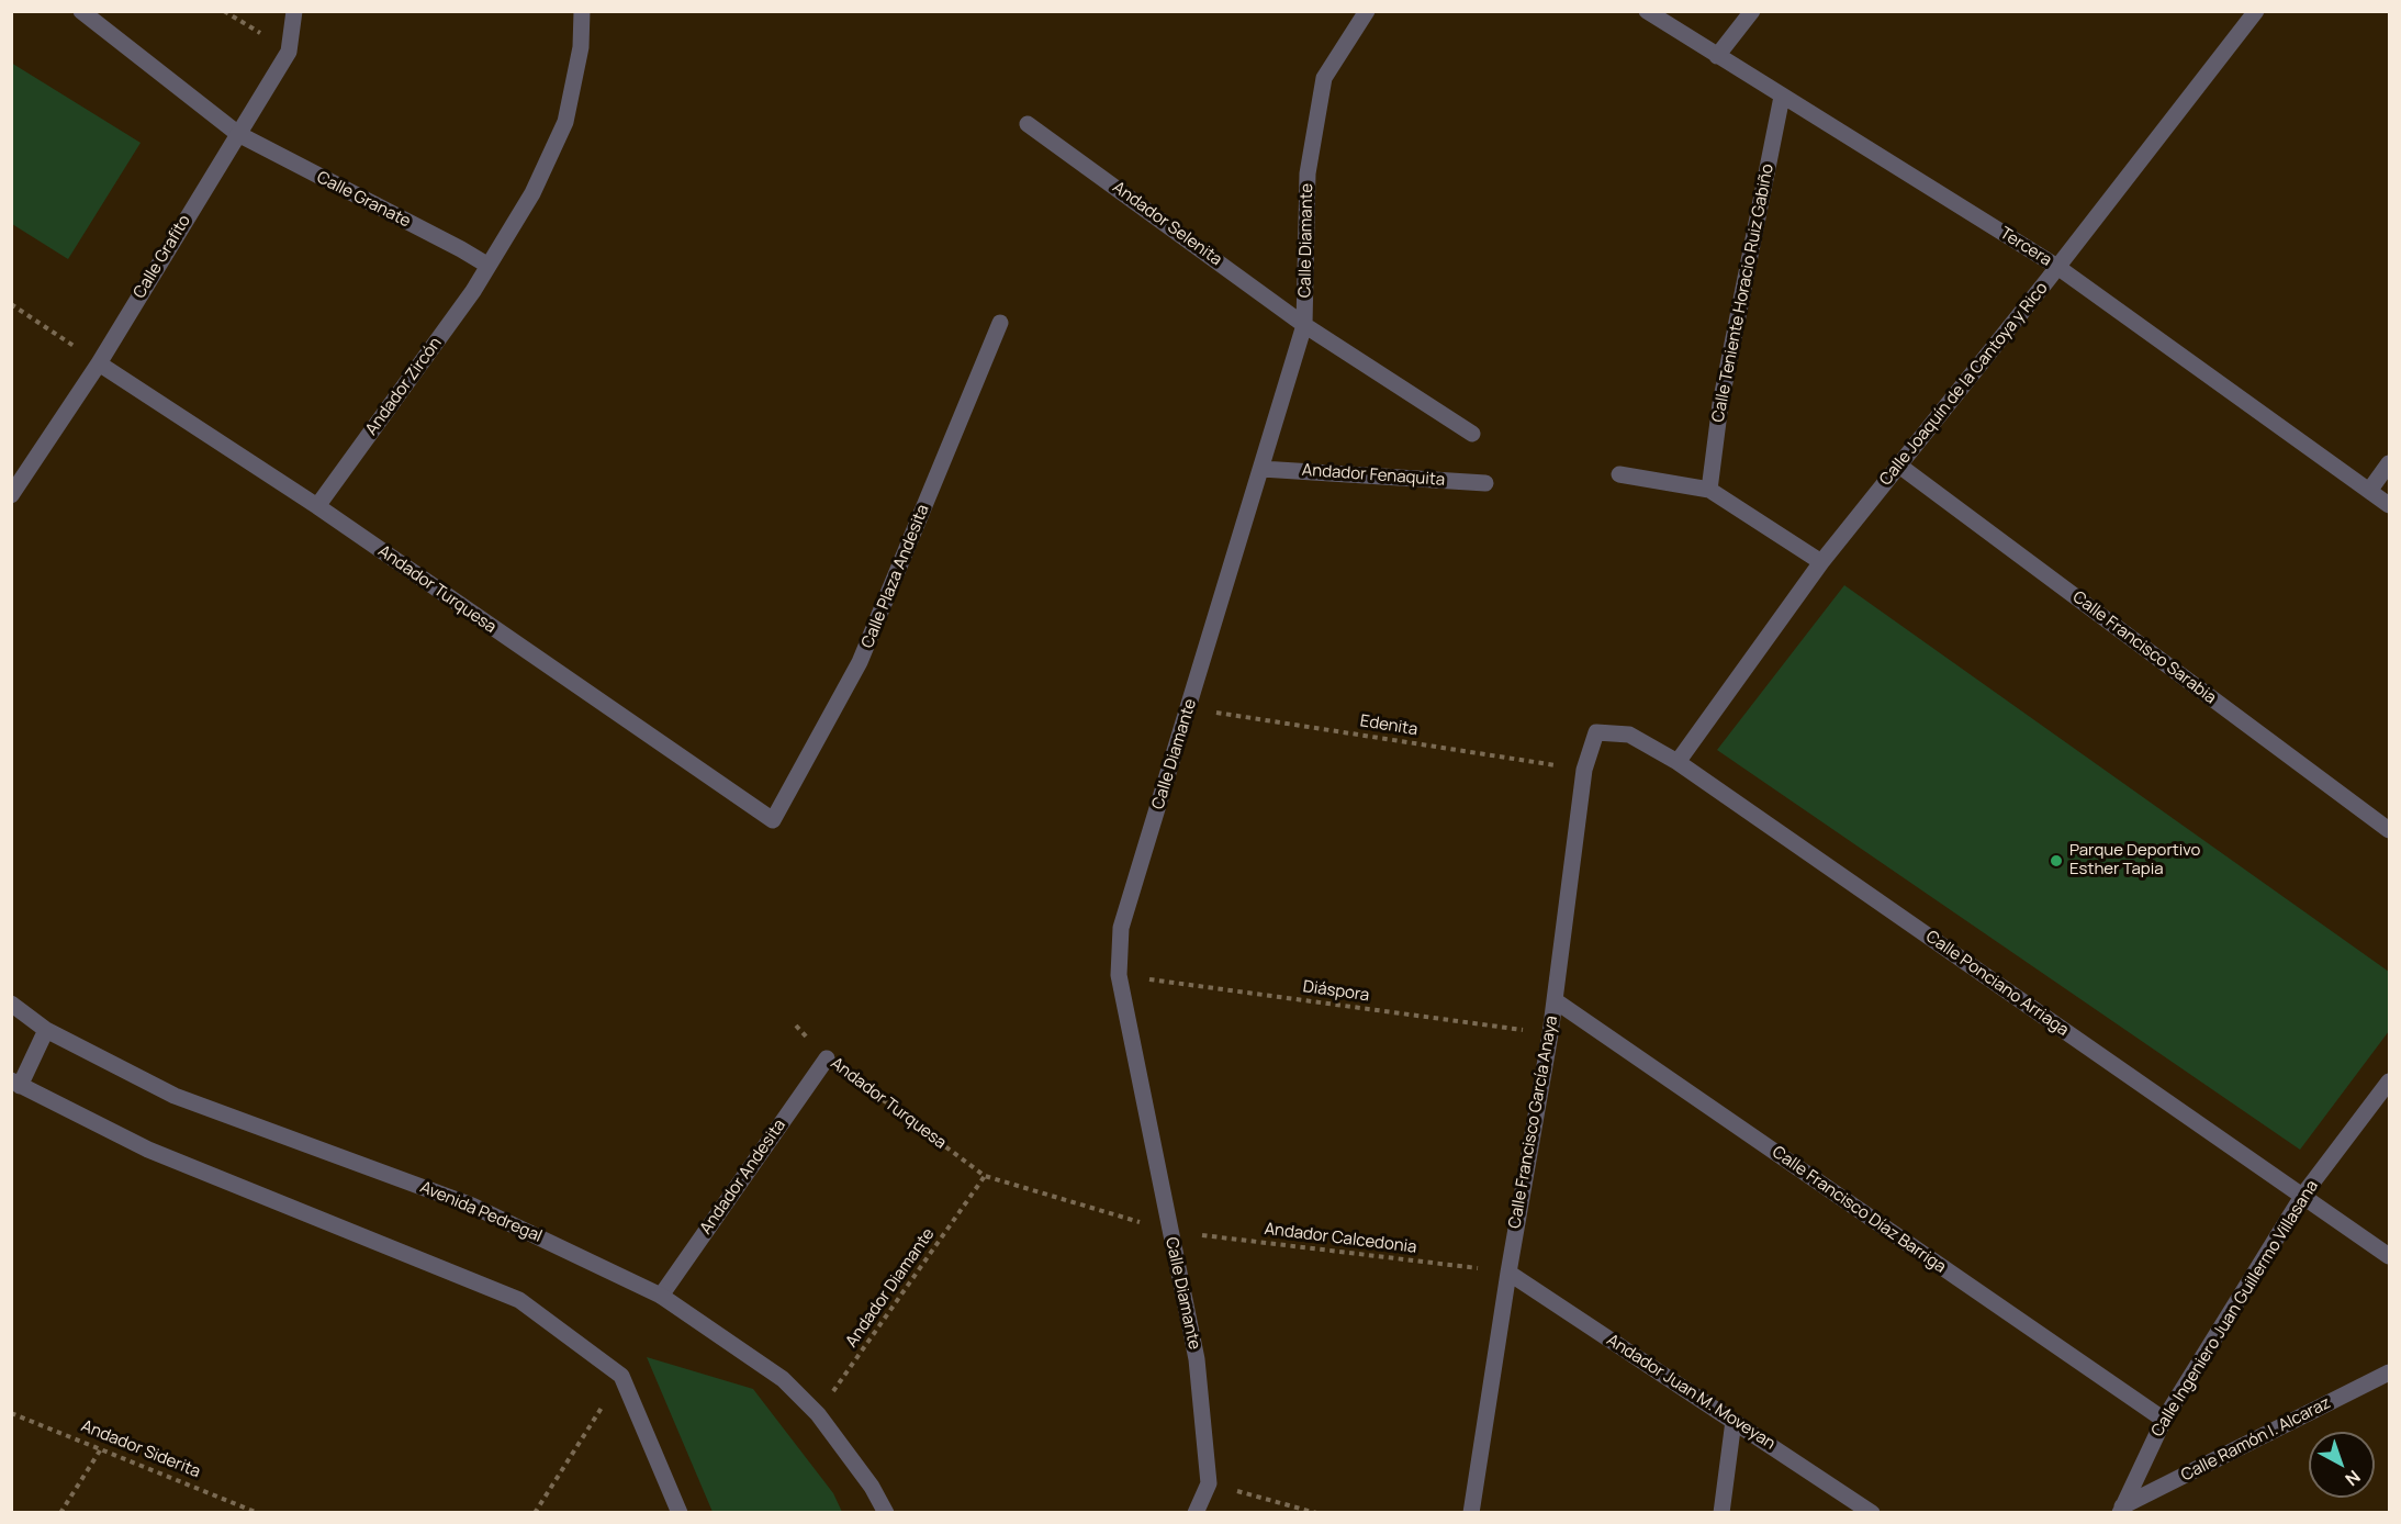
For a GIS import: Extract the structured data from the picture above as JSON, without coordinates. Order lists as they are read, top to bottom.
{
  "streets": {
    "street": [
      "Calle Granate",
      "Andador Selenita",
      "Calle Diamante",
      "Tercera",
      "Calle Grafito",
      "Calle Teniente Horacio Ruiz Gabiño",
      "Calle Joaquín de la Cantoya y Rico",
      "Andador Zircón",
      "Andador Fenaquita",
      "Calle Plaza Andesita",
      "Andador Turquesa",
      "Calle Francisco Sarabia",
      "Calle Ponciano Arriaga",
      "Calle Francisco García Anaya",
      "Andador Andesita",
      "Calle Francisco Díaz Barriga",
      "Avenida Pedregal",
      "Calle Ingeniero Juan Guillermo Villasana",
      "Andador Juan M. Moveyan",
      "Calle Ramón I. Alcaraz"
    ],
    "path": [
      "Edenita",
      "Diáspora",
      "Andador Calcedonia",
      "Andador Diamante",
      "Andador Siderita"
    ]
  },
  "crossings": [
    ["Calle Granate", "Calle Grafito"],
    ["Calle Granate", "Andador Zircón"],
    ["Andador Selenita", "Calle Diamante"],
    ["Calle Diamante", "Andador Fenaquita"],
    ["Calle Diamante", "Edenita"],
    ["Calle Diamante", "Diáspora"],
    ["Calle Diamante", "Andador Calcedonia"],
    ["Tercera", "Calle Teniente Horacio Ruiz Gabiño"],
    ["Tercera", "Calle Joaquín de la Cantoya y Rico"],
    ["Calle Grafito", "Andador Turquesa"],
    ["Calle Joaquín de la Cantoya y Rico", "Calle Francisco Sarabia"],
    ["Calle Joaquín de la Cantoya y Rico", "Calle Ponciano Arriaga"],
    ["Andador Zircón", "Andador Turquesa"],
    ["Calle Plaza Andesita", "Andador Turquesa"],
    ["Andador Turquesa", "Andador Andesita"],
    ["Andador Turquesa", "Andador Calcedonia"],
    ["Andador Turquesa", "Andador Diamante"],
    ["Edenita", "Calle Francisco García Anaya"],
    ["Calle Ponciano Arriaga", "Calle Francisco García Anaya"],
    ["Calle Ponciano Arriaga", "Calle Ingeniero Juan Guillermo Villasana"],
    ["Diáspora", "Calle Francisco García Anaya"],
    ["Calle Francisco García Anaya", "Calle Francisco Díaz Barriga"],
    ["Calle Francisco García Anaya", "Andador Calcedonia"],
    ["Calle Francisco García Anaya", "Andador Juan M. Moveyan"],
    ["Andador Andesita", "Avenida Pedregal"],
    ["Calle Francisco Díaz Barriga", "Calle Ingeniero Juan Guillermo Villasana"],
    ["Avenida Pedregal", "Andador Diamante"],
    ["Andador Calcedonia", "Andador Diamante"],
    ["Andador Calcedonia", "Andador Juan M. Moveyan"],
    ["Calle Ingeniero Juan Guillermo Villasana", "Calle Ramón I. Alcaraz"]
  ],
  "places": ["Parque Deportivo Esther Tapia"],
  "north": "bottom right"
}
